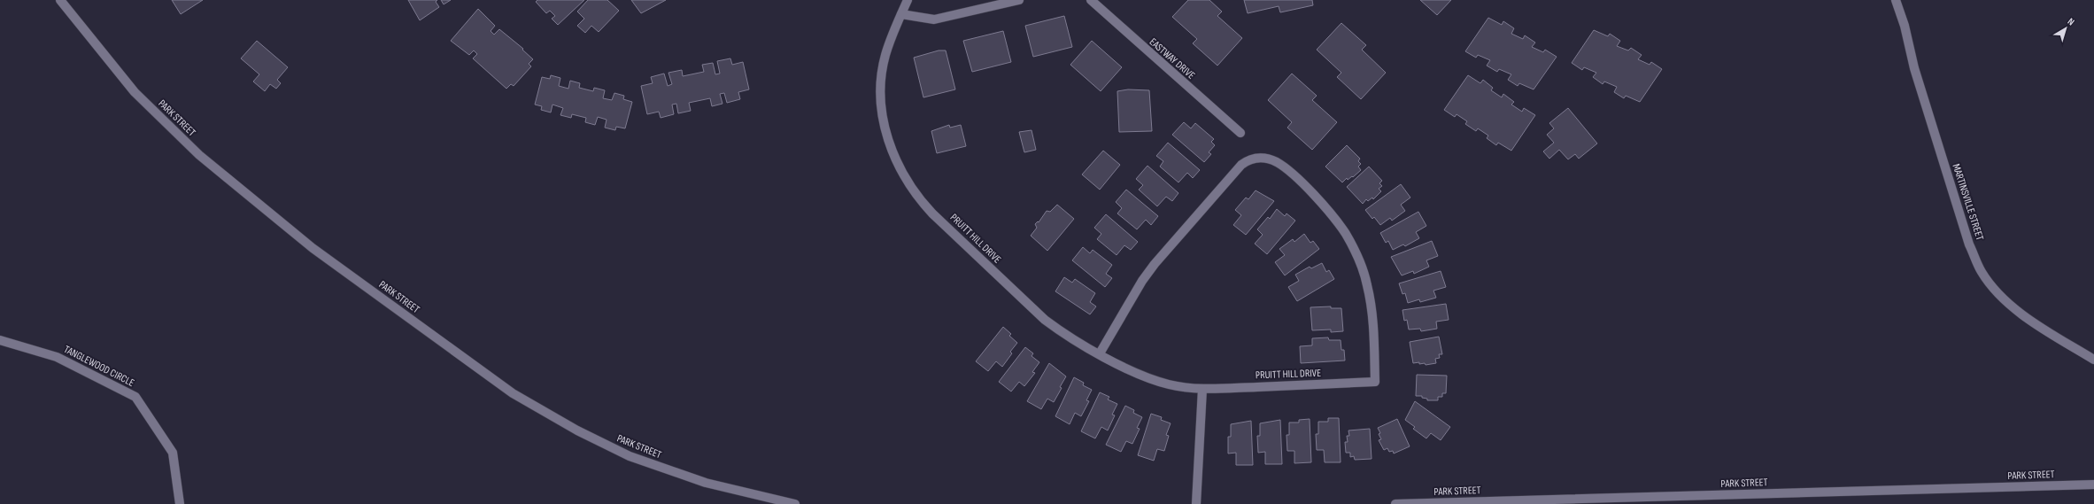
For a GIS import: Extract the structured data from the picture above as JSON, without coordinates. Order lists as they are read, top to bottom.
{
  "streets": {
    "street": [
      "EASTWAY DRIVE",
      "PARK STREET",
      "MARTINSVILLE STREET",
      "PRUITT HILL DRIVE",
      "TANGLEWOOD CIRCLE"
    ]
  },
  "north": "top right"
}
